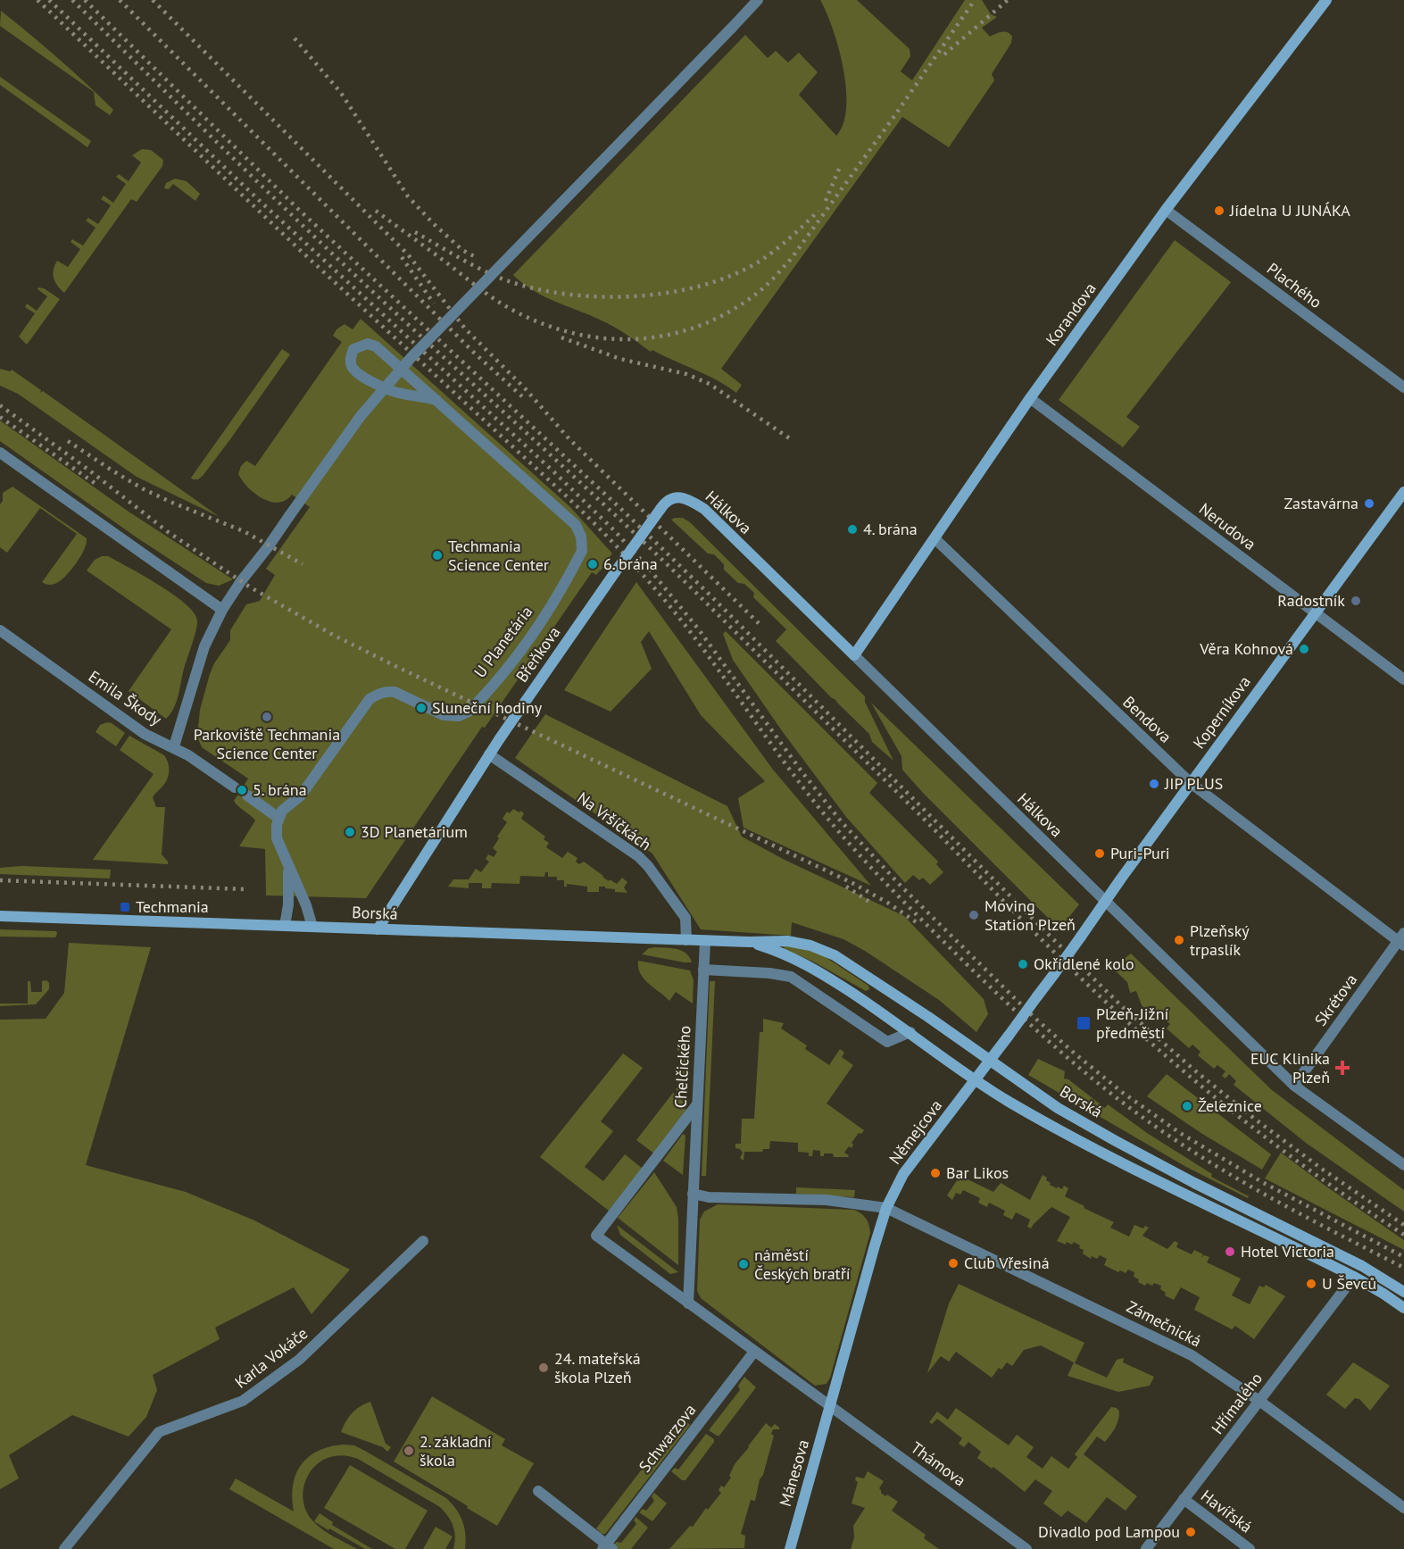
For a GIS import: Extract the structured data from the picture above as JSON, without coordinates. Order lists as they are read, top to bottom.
{
  "streets": {
    "street": [
      "Plachého",
      "Korandova",
      "Hálkova",
      "Nerudova",
      "U Planetária",
      "Břeňkova",
      "Emila Škody",
      "Koperníkova",
      "Bendova",
      "Na Vršíčkách",
      "Borská",
      "Skrétova",
      "Chelčického",
      "Němejcova",
      "Zámečnická",
      "Karla Vokáče",
      "Hřímalého",
      "Schwarzova",
      "Thámova",
      "Mánesova",
      "Havířská"
    ]
  },
  "crossings": [
    ["Plachého", "Korandova"],
    ["Korandova", "Hálkova"],
    ["Korandova", "Nerudova"],
    ["Korandova", "Bendova"],
    ["Hálkova", "Břeňkova"],
    ["Hálkova", "Koperníkova"],
    ["Hálkova", "Skrétova"],
    ["Nerudova", "Koperníkova"],
    ["Břeňkova", "Na Vršíčkách"],
    ["Břeňkova", "Borská"],
    ["Koperníkova", "Bendova"],
    ["Koperníkova", "Němejcova"],
    ["Bendova", "Skrétova"],
    ["Na Vršíčkách", "Borská"],
    ["Borská", "Chelčického"],
    ["Borská", "Němejcova"],
    ["Borská", "Hřímalého"],
    ["Němejcova", "Zámečnická"],
    ["Zámečnická", "Hřímalého"],
    ["Hřímalého", "Havířská"],
    ["Thámova", "Mánesova"]
  ],
  "places": {
    "other": [
      "Jídelna U JUNÁKA",
      "Zastavárna",
      "4. brána",
      "Techmania Science Center",
      "6. brána",
      "Radostník",
      "Věra Kohnová",
      "Sluneční hodiny",
      "Parkoviště Techmania Science Center",
      "JIP PLUS",
      "5. brána",
      "3D Planetárium",
      "Puri-Puri",
      "Moving Station Plzeň",
      "Plzeňský trpaslík",
      "Okřídlené kolo",
      "Železnice",
      "Bar Likos",
      "Hotel Victoria",
      "Club Vřesiná",
      "náměstí Českých bratří",
      "U Ševců",
      "24. mateřská škola Plzeň",
      "2. základní škola",
      "Divadlo pod Lampou"
    ],
    "transit": ["Techmania", "Plzeň-Jižní předměstí"],
    "health": ["EUC Klinika Plzeň"]
  }
}
